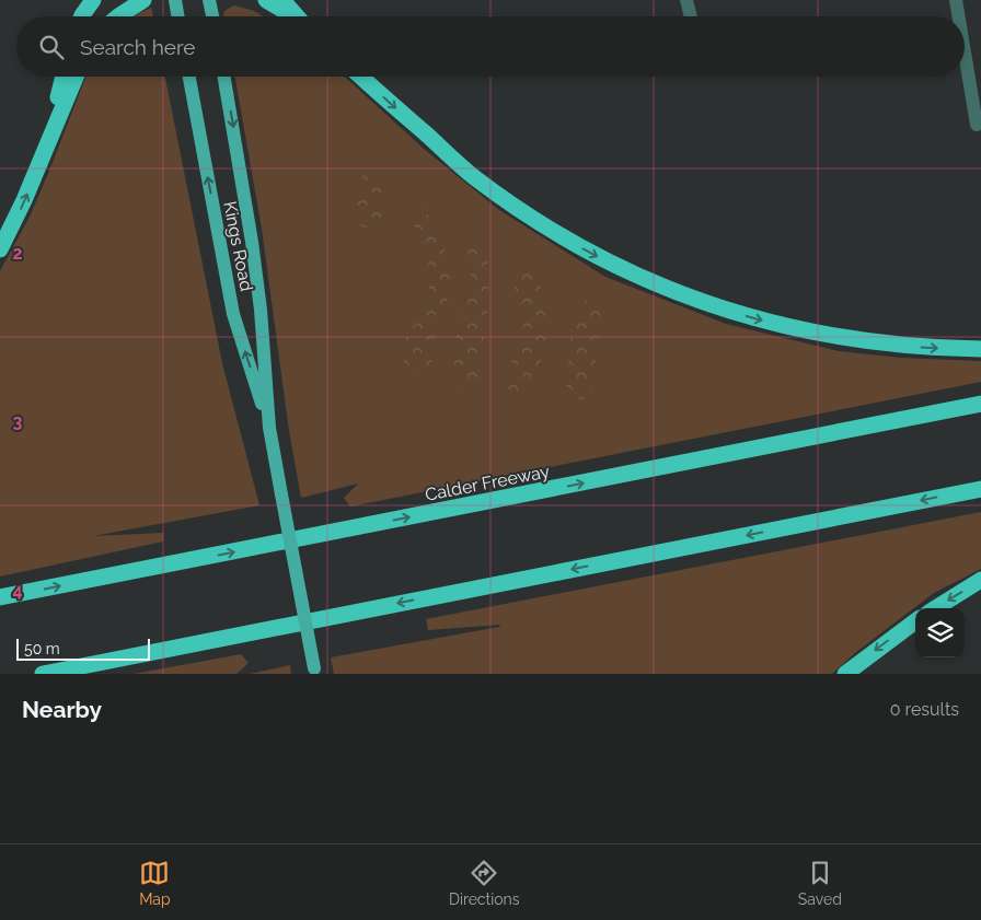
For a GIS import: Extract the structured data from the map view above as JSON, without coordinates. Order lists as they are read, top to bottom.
{
  "streets": {
    "highway": ["Calder Freeway"],
    "main road": ["Kings Road"]
  },
  "scale_bar": "50 m",
  "page": {
    "search": "Search here",
    "scale": "50 m",
    "heading": ["Nearby", "0 results"],
    "nav": ["Map", "Directions", "Saved"]
  },
  "grid": {
    "rows": ["2", "3", "4"]
  }
}
